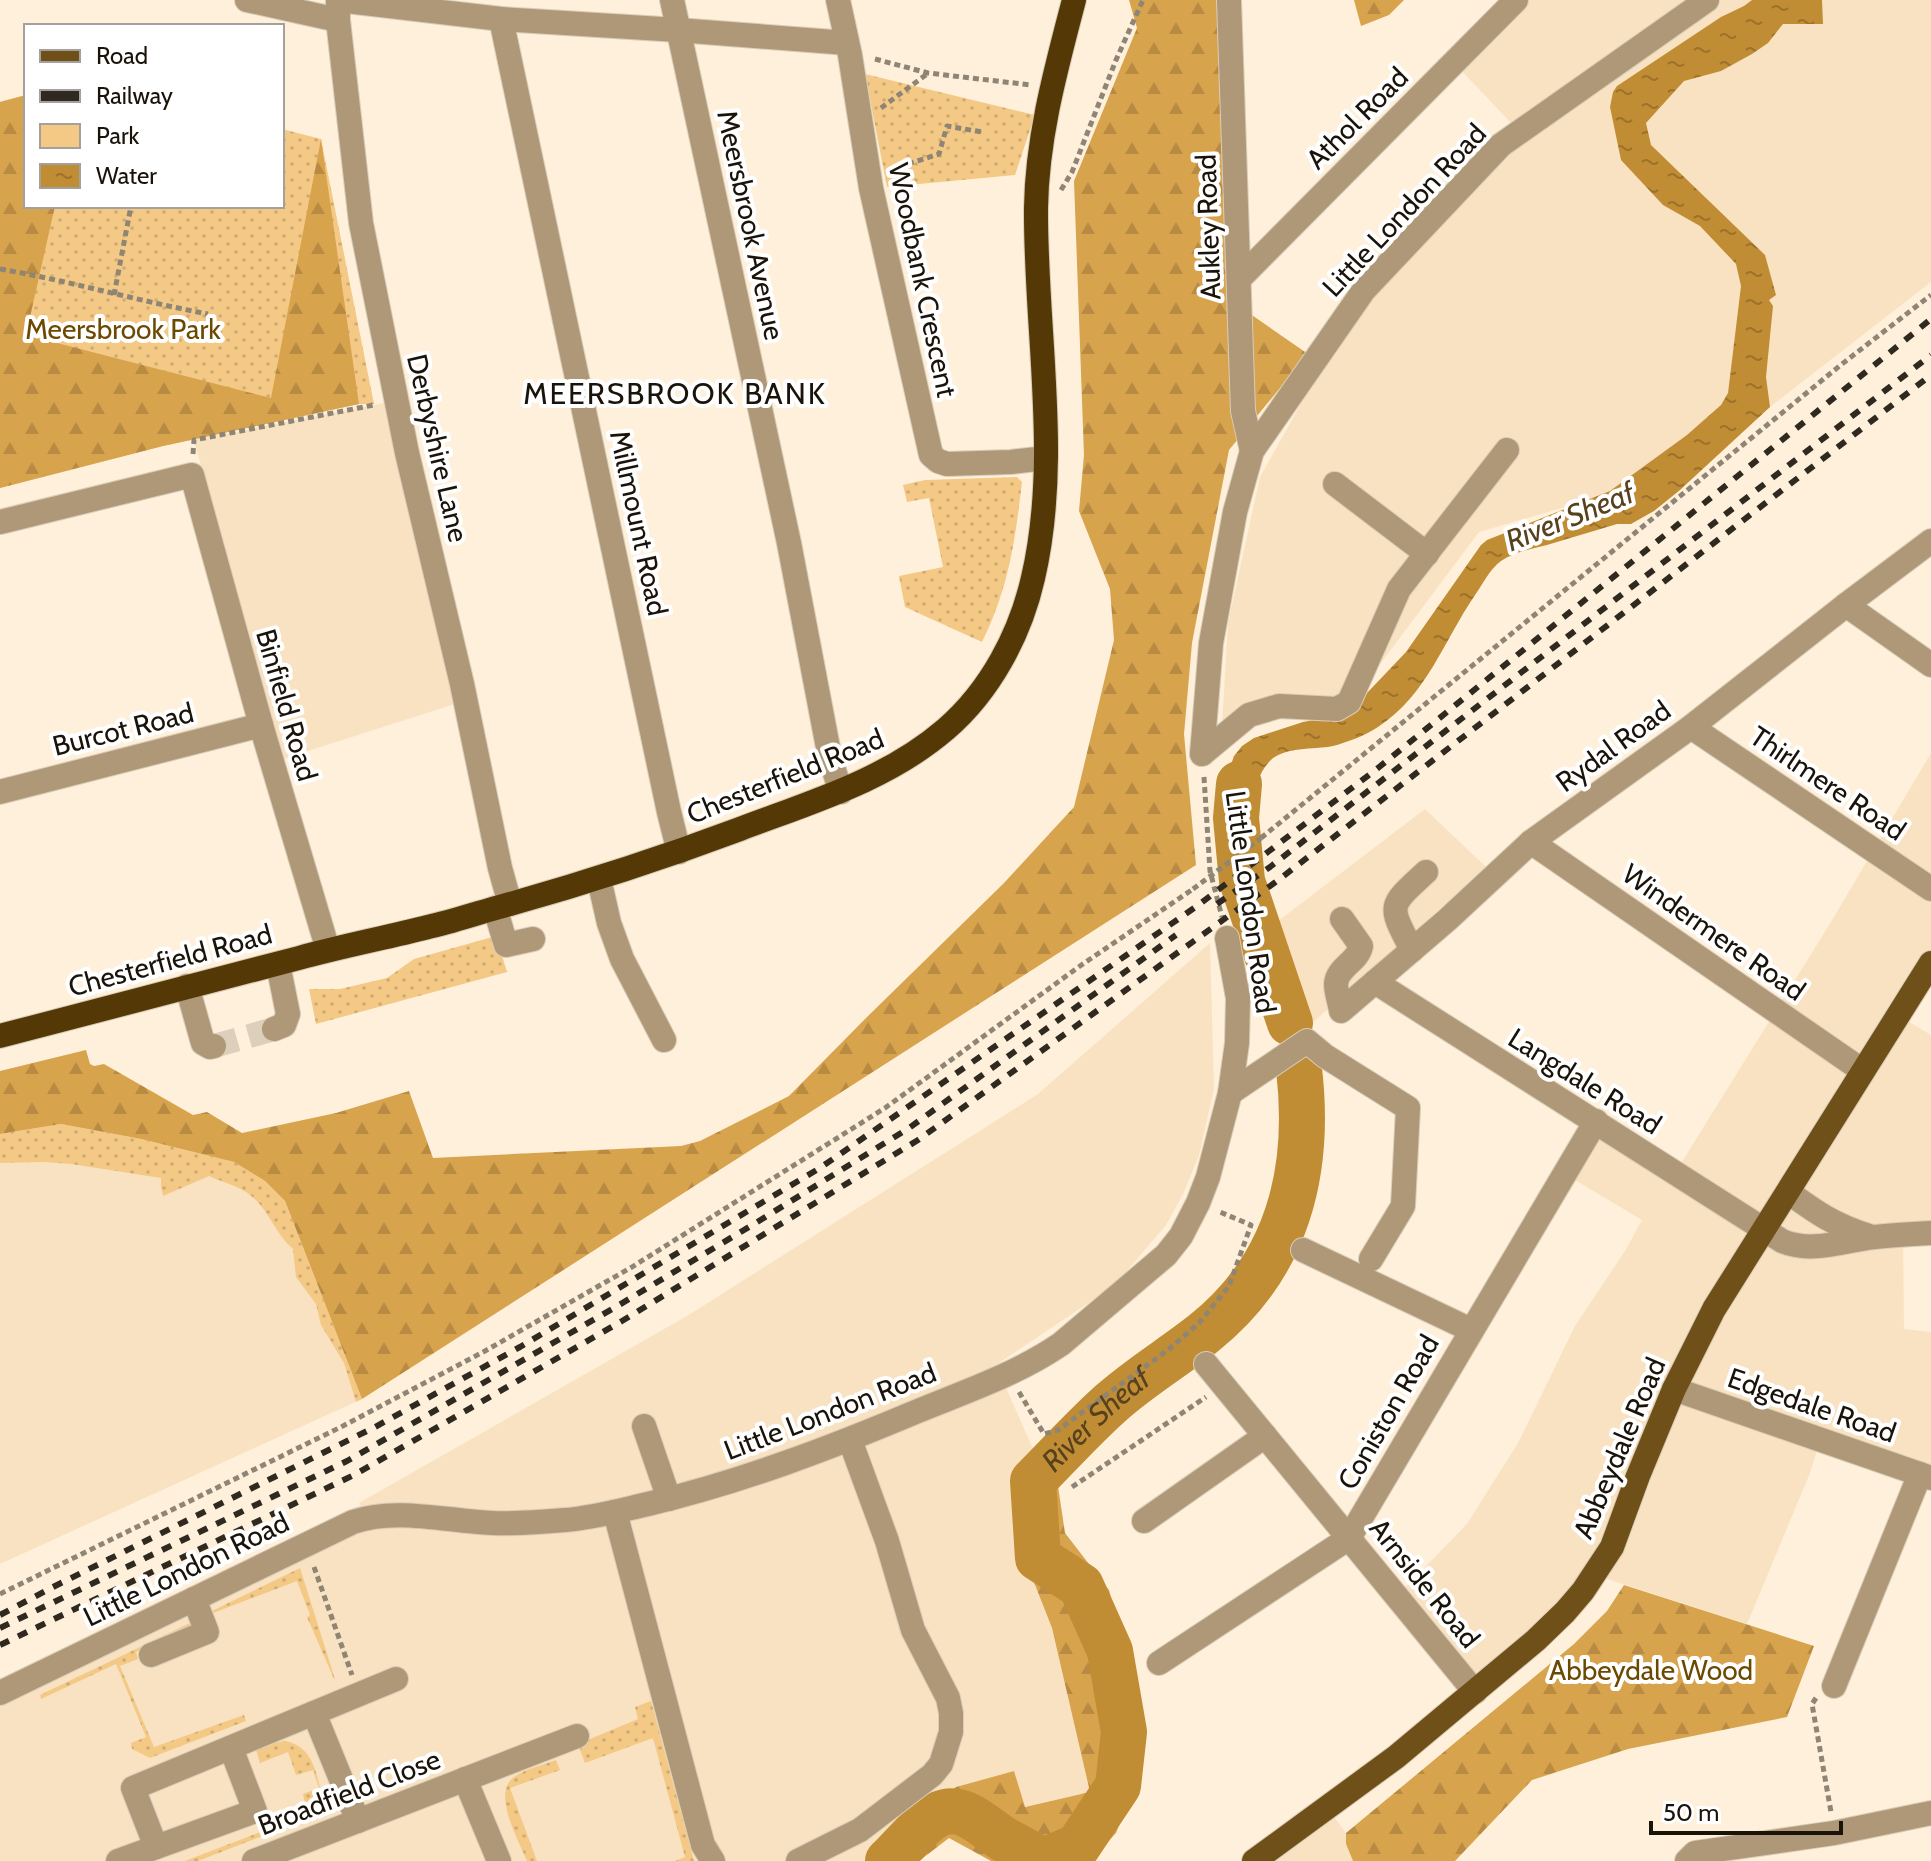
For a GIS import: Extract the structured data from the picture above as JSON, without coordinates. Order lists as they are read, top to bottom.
{
  "streets": {
    "highway": ["Chesterfield Road"],
    "main road": ["Abbeydale Road"],
    "street": [
      "Athol Road",
      "Little London Road",
      "Meersbrook Avenue",
      "Aukley Road",
      "Woodbank Crescent",
      "Derbyshire Lane",
      "Millmount Road",
      "Binfield Road",
      "Burcot Road",
      "Rydal Road",
      "Thirlmere Road",
      "Windermere Road",
      "Langdale Road",
      "Edgedale Road",
      "Coniston Road",
      "Arnside Road",
      "Broadfield Close"
    ]
  },
  "crossings": [
    ["Athol Road", "Aukley Road"],
    ["Little London Road", "Aukley Road"],
    ["Meersbrook Avenue", "Chesterfield Road"],
    ["Woodbank Crescent", "Chesterfield Road"],
    ["Derbyshire Lane", "Chesterfield Road"],
    ["Millmount Road", "Chesterfield Road"],
    ["Binfield Road", "Burcot Road"],
    ["Binfield Road", "Chesterfield Road"],
    ["Rydal Road", "Thirlmere Road"],
    ["Rydal Road", "Windermere Road"],
    ["Rydal Road", "Langdale Road"],
    ["Windermere Road", "Abbeydale Road"],
    ["Langdale Road", "Coniston Road"],
    ["Langdale Road", "Abbeydale Road"],
    ["Edgedale Road", "Abbeydale Road"],
    ["Coniston Road", "Arnside Road"],
    ["Abbeydale Road", "Arnside Road"]
  ],
  "districts": ["MEERSBROOK BANK"],
  "water": ["River Sheaf"],
  "parks": ["Meersbrook Park", "Abbeydale Wood"],
  "legend": [
    "Road",
    "Railway",
    "Park",
    "Water"
  ],
  "scale_bar": "50 m"
}
